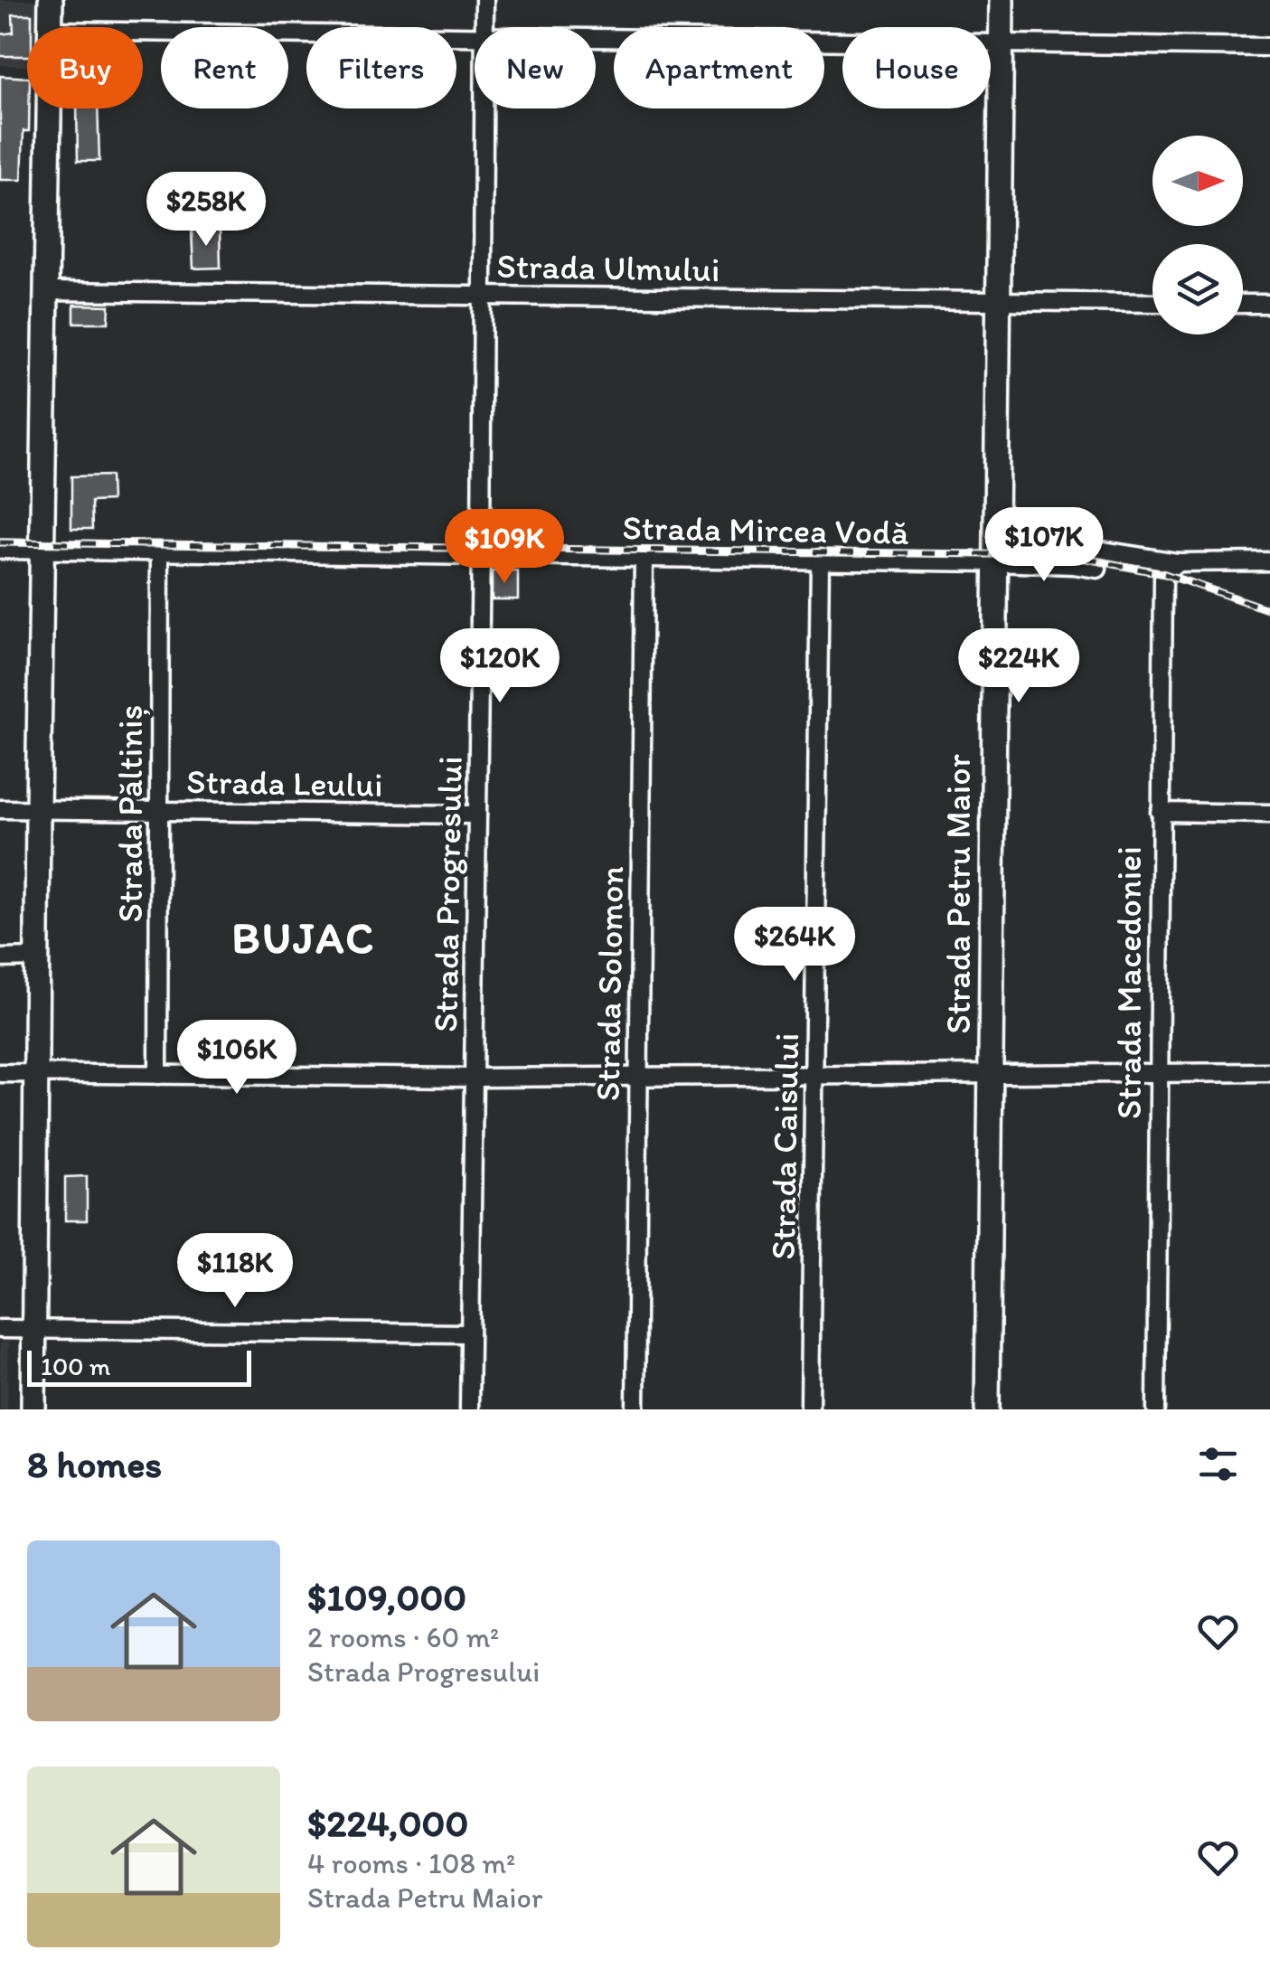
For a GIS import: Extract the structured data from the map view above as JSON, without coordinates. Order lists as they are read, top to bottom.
{
  "streets": {
    "street": [
      "Strada Ulmului",
      "Strada Mircea Vodă",
      "Strada Leului",
      "Strada Păltiniș",
      "Strada Progresului",
      "Strada Petru Maior",
      "Strada Macedoniei",
      "Strada Solomon",
      "Strada Caisului"
    ]
  },
  "crossings": [
    ["Strada Ulmului", "Strada Progresului"],
    ["Strada Ulmului", "Strada Petru Maior"],
    ["Strada Mircea Vodă", "Strada Păltiniș"],
    ["Strada Mircea Vodă", "Strada Progresului"],
    ["Strada Mircea Vodă", "Strada Petru Maior"],
    ["Strada Mircea Vodă", "Strada Solomon"],
    ["Strada Mircea Vodă", "Strada Caisului"],
    ["Strada Leului", "Strada Păltiniș"],
    ["Strada Leului", "Strada Progresului"]
  ],
  "districts": ["BUJAC"],
  "scale_bar": "100 m",
  "north": "right",
  "page": {
    "chip": [
      "Buy",
      "Rent",
      "Filters",
      "New",
      "Apartment",
      "House"
    ],
    "price": [
      "$258K",
      "$107K",
      "$109K",
      "$120K",
      "$224K",
      "$264K",
      "$106K",
      "$118K"
    ],
    "scale": "100 m",
    "heading": "8 homes",
    "list": [
      {
        "name": "$109,000",
        "note": "2 rooms · 60 m² · Strada Progresului"
      },
      {
        "name": "$224,000",
        "note": "4 rooms · 108 m² · Strada Petru Maior"
      }
    ]
  }
}
